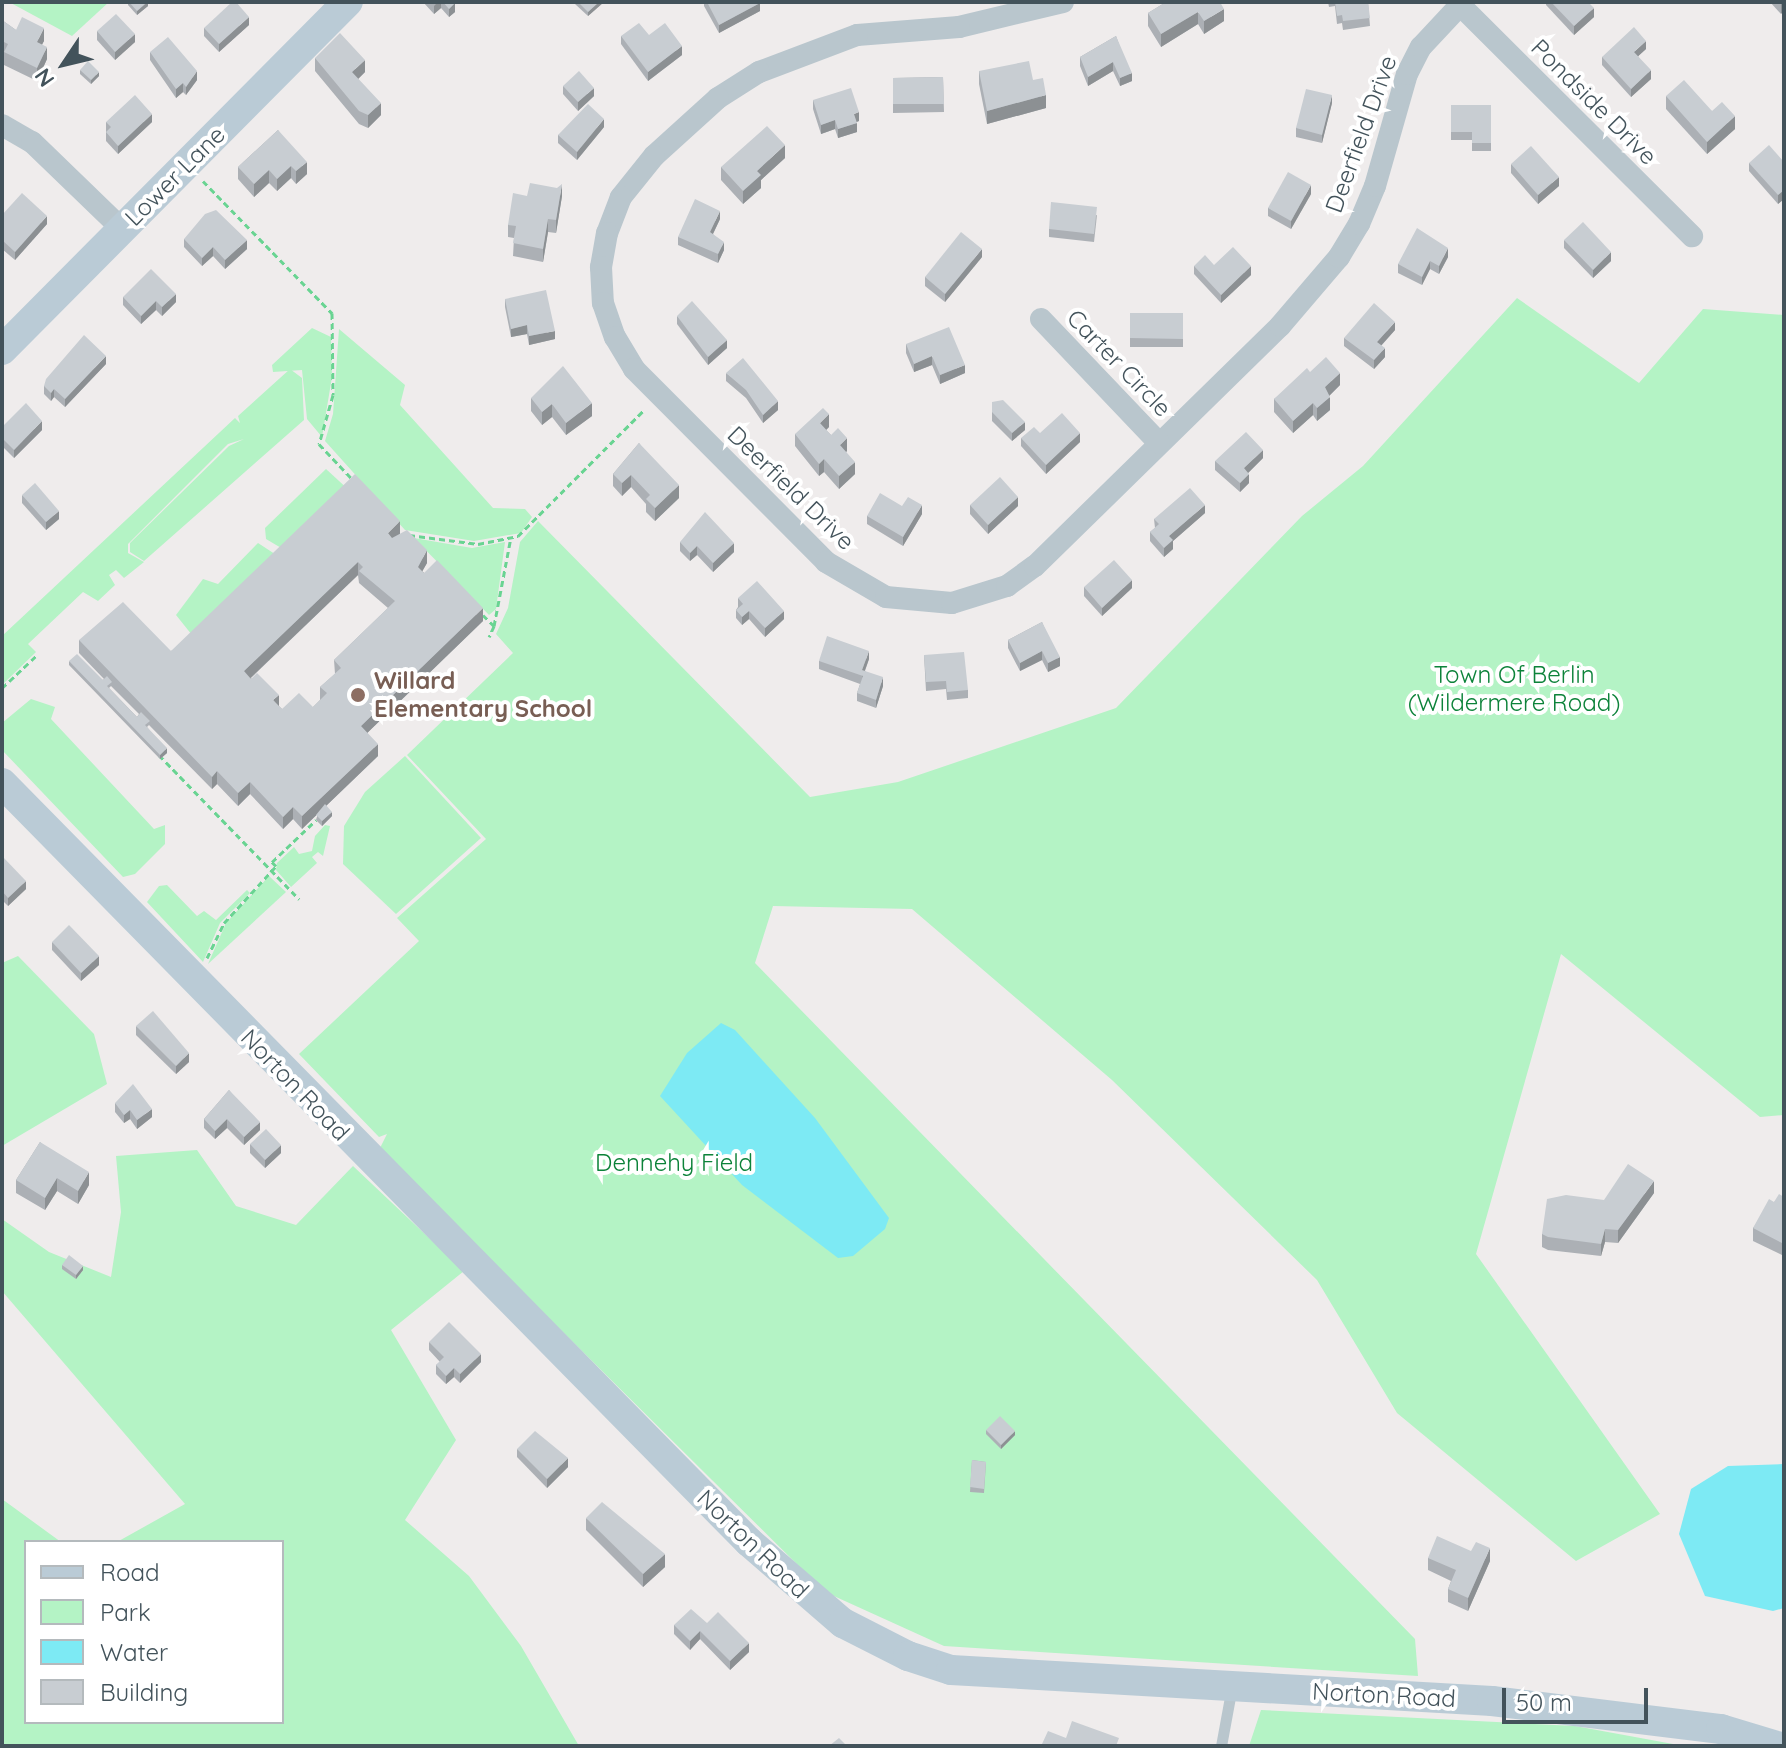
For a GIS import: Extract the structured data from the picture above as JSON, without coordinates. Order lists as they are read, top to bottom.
{
  "streets": {
    "main road": ["Lower Lane", "Norton Road"],
    "street": ["Pondside Drive", "Deerfield Drive", "Carter Circle"]
  },
  "crossings": [
    ["Pondside Drive", "Deerfield Drive"],
    ["Deerfield Drive", "Carter Circle"]
  ],
  "parks": ["Town Of Berlin (Wildermere Road)", "Dennehy Field"],
  "places": ["Willard Elementary School"],
  "legend": [
    "Road",
    "Park",
    "Water",
    "Building"
  ],
  "scale_bar": "50 m",
  "north": "bottom left"
}
